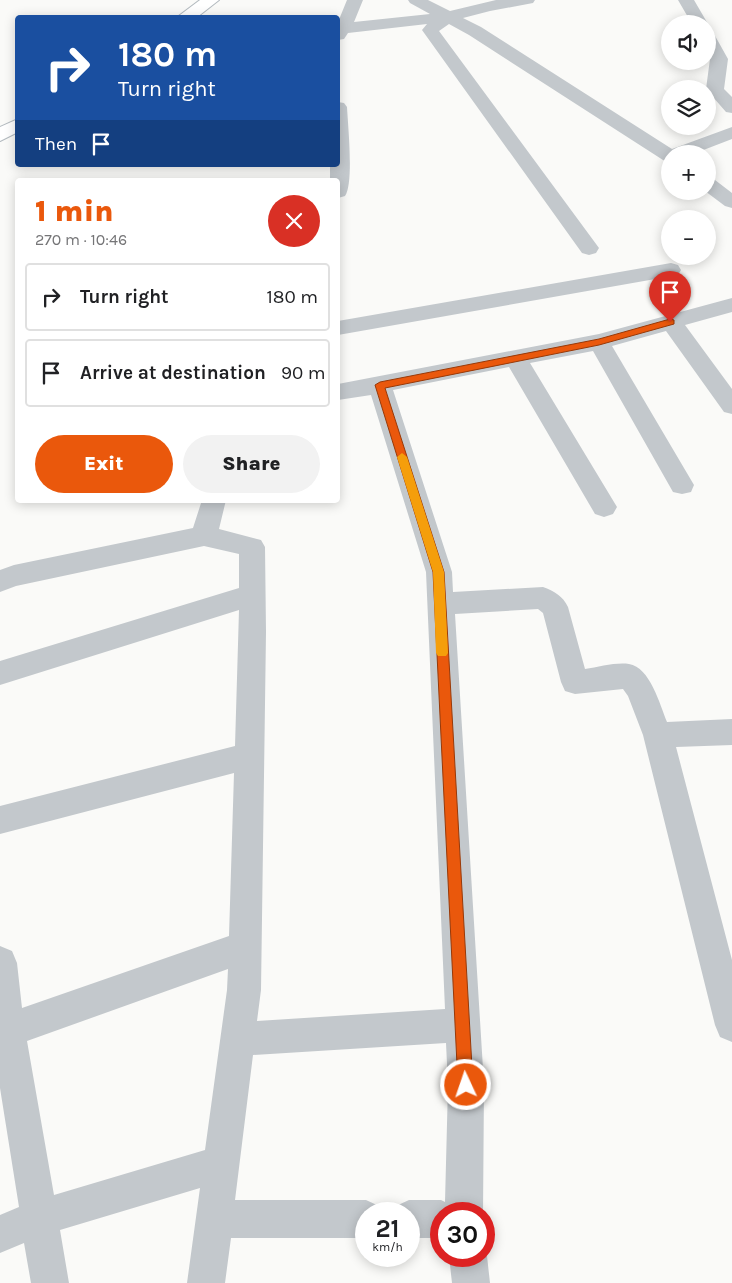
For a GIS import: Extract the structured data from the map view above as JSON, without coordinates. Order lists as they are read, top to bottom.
{
  "page": {
    "map_buttons": ["+", "−"],
    "turn": ["180 m", "Turn right"],
    "then": "Then",
    "heading": ["1 min", "270 m · 10:46"],
    "list": [
      {
        "name": "Turn right",
        "value": "180 m"
      },
      {
        "name": "Arrive at destination",
        "value": "90 m"
      }
    ],
    "buttons": ["Exit", "Share"],
    "speed": "21 km/h",
    "limit": "30"
  }
}
